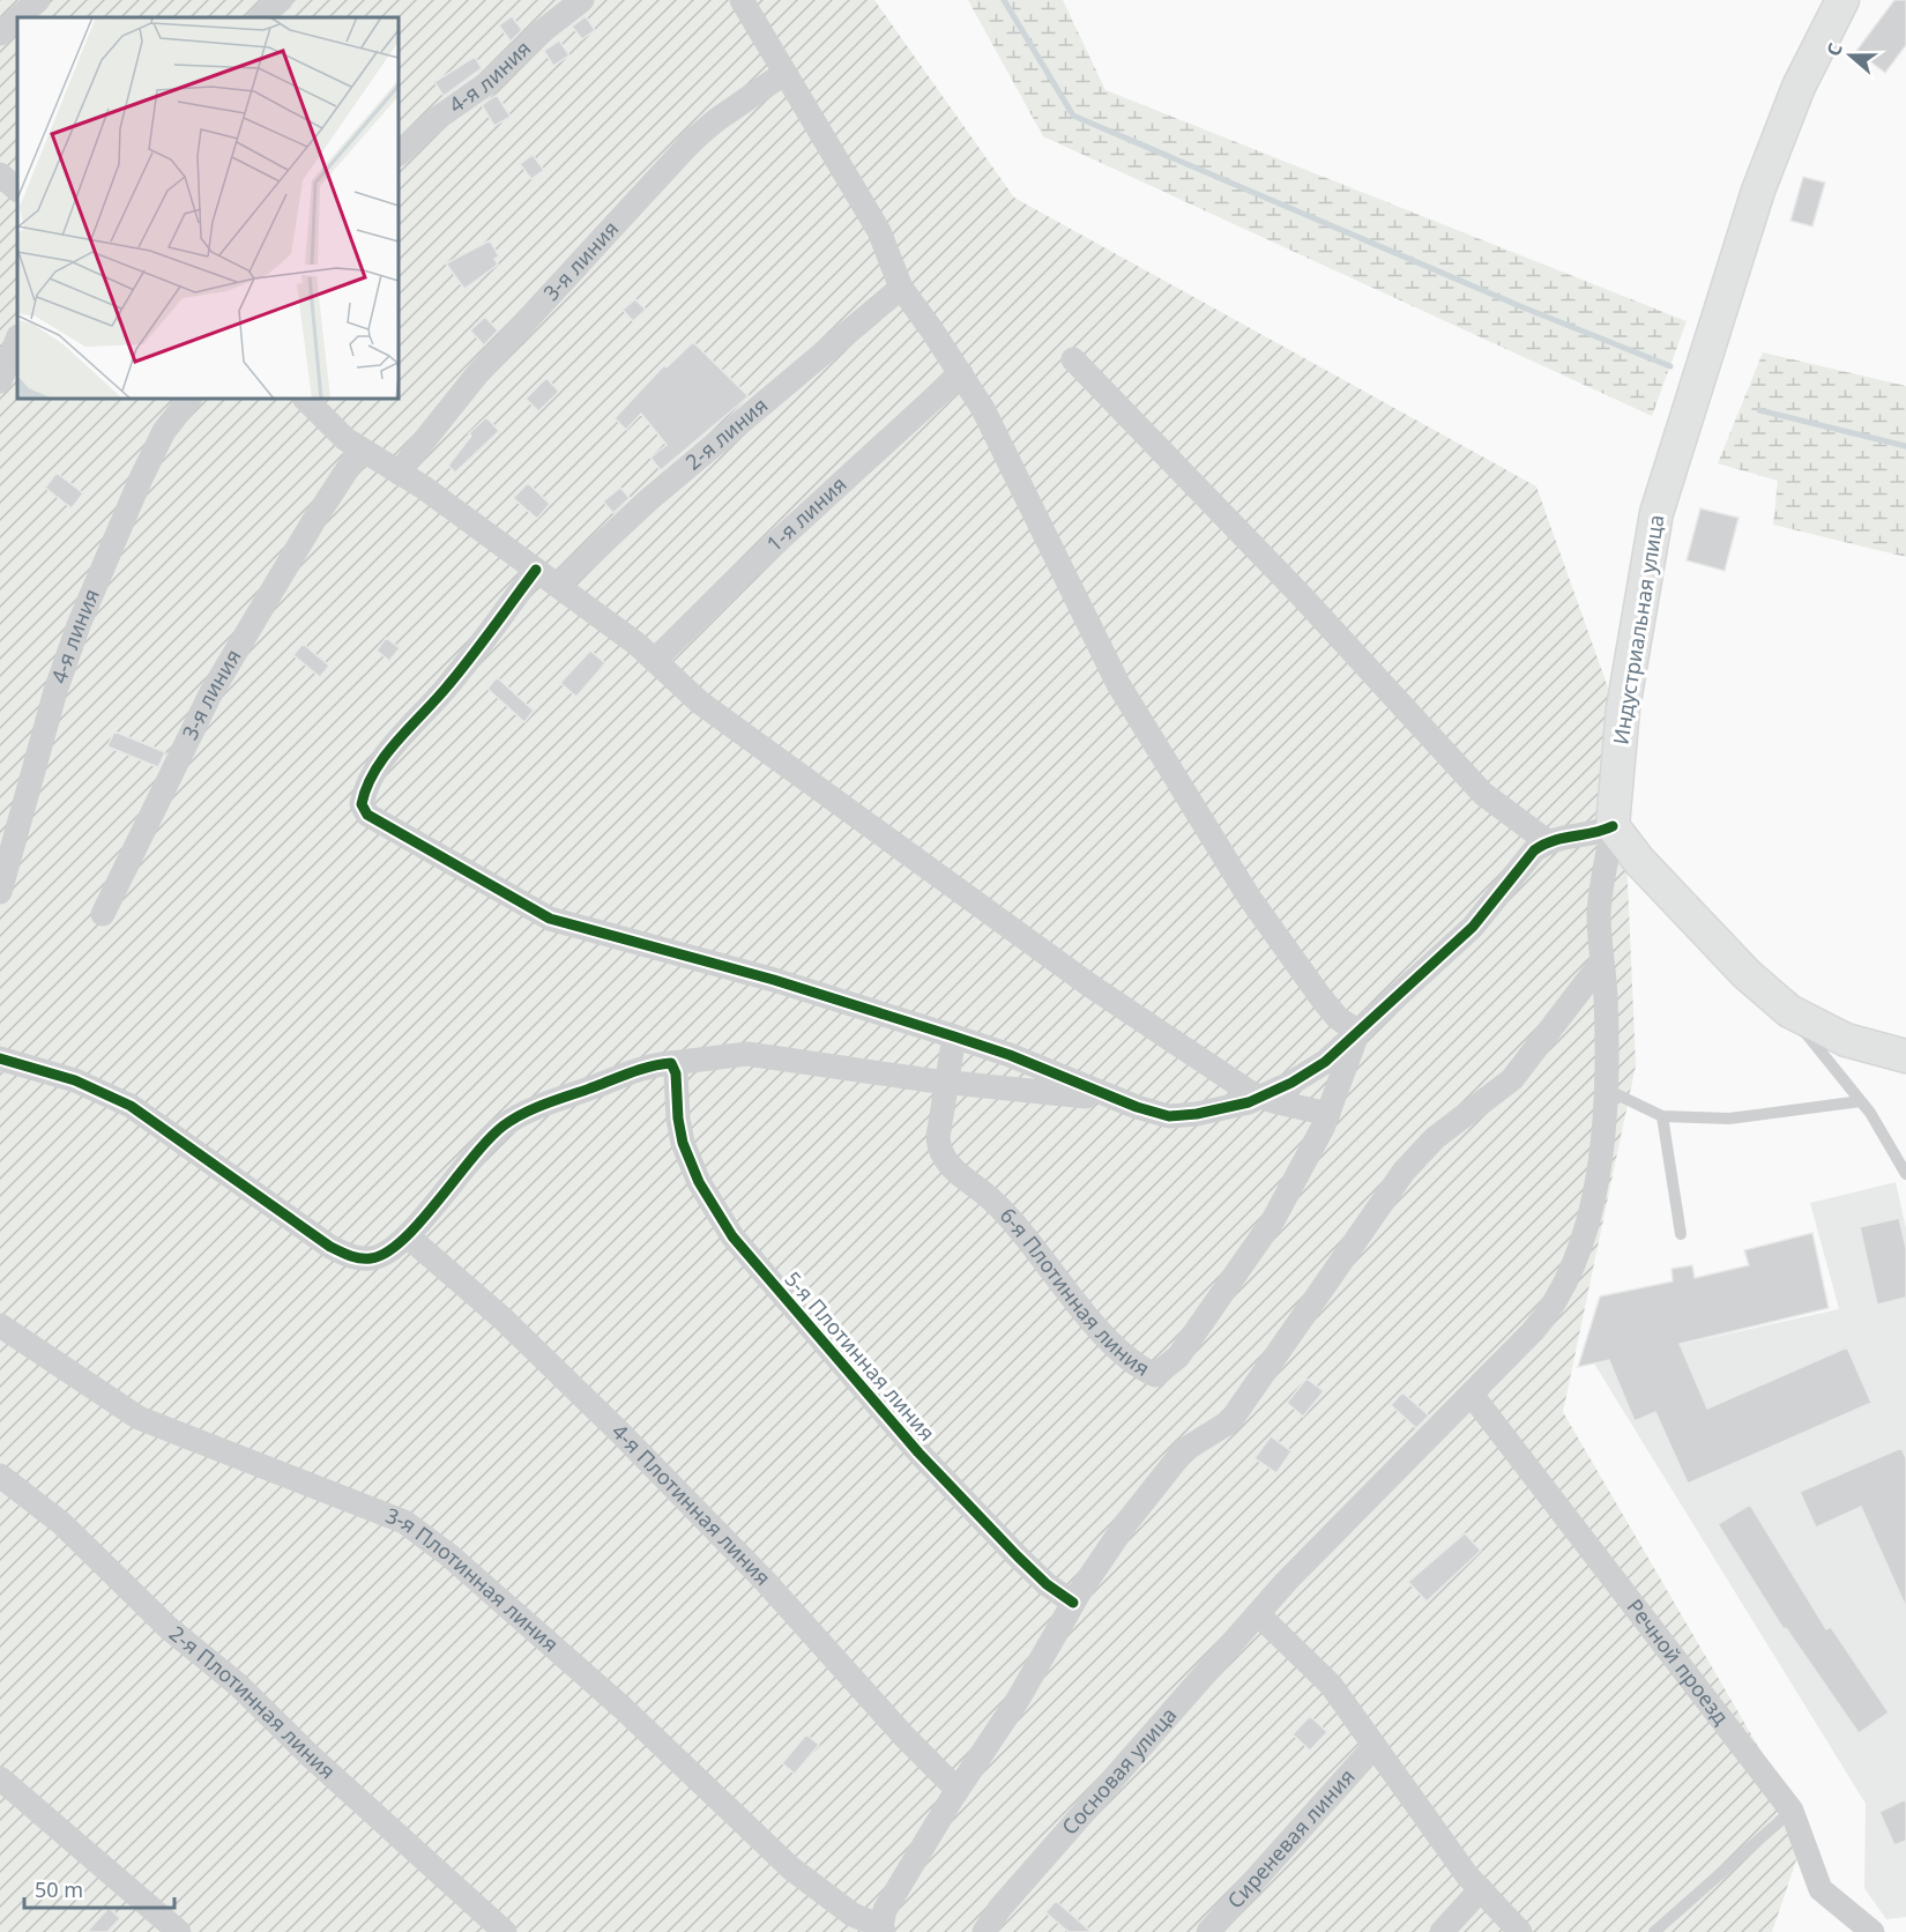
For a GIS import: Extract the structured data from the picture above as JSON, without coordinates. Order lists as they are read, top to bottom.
{
  "streets": {
    "main road": ["Индустриальная улица"],
    "street": [
      "4-я линия",
      "3-я линия",
      "2-я линия",
      "1-я линия",
      "6-я Плотинная линия",
      "5-я Плотинная линия",
      "4-я Плотинная линия",
      "3-я Плотинная линия",
      "Речной проезд",
      "2-я Плотинная линия",
      "Сосновая улица",
      "Сиреневая линия"
    ]
  },
  "crossings": [
    ["Индустриальная улица", "Сосновая улица"],
    ["Речной проезд", "Сосновая улица"]
  ],
  "scale_bar": "50 m",
  "north": "left"
}
